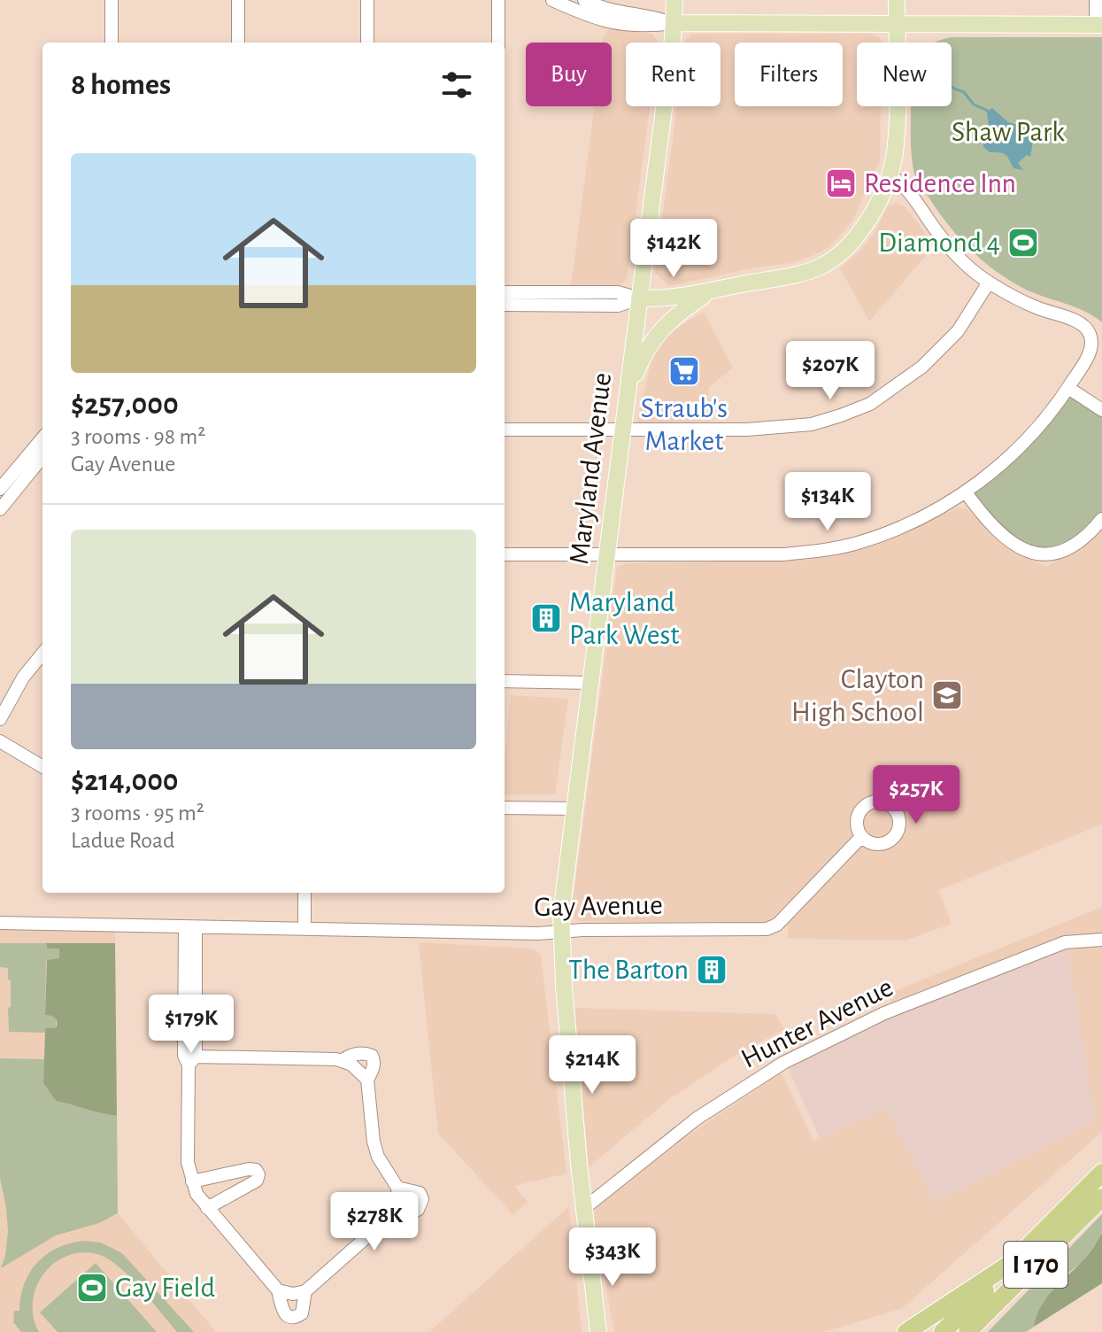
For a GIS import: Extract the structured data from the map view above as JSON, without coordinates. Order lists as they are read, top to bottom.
{
  "streets": {
    "highway": ["I 170"],
    "main road": ["Maryland Avenue"],
    "street": ["Gay Avenue", "Hunter Avenue"]
  },
  "crossings": [
    ["Maryland Avenue", "Gay Avenue"],
    ["Maryland Avenue", "Hunter Avenue"]
  ],
  "parks": ["Shaw Park"],
  "places": {
    "hotel": ["Residence Inn"],
    "sports": ["Diamond 4", "Gay Field"],
    "supermarket": ["Straub's Market"],
    "building": ["Maryland Park West", "The Barton"],
    "school or university": ["Clayton High School"]
  },
  "page": {
    "chip": [
      "Buy",
      "Rent",
      "Filters",
      "New"
    ],
    "heading": "8 homes",
    "list": [
      {
        "name": "$257,000",
        "note": "3 rooms · 98 m² · Gay Avenue"
      },
      {
        "name": "$214,000",
        "note": "3 rooms · 95 m² · Ladue Road"
      }
    ],
    "price": [
      "$142K",
      "$207K",
      "$134K",
      "$257K",
      "$179K",
      "$214K",
      "$278K",
      "$343K"
    ]
  }
}
